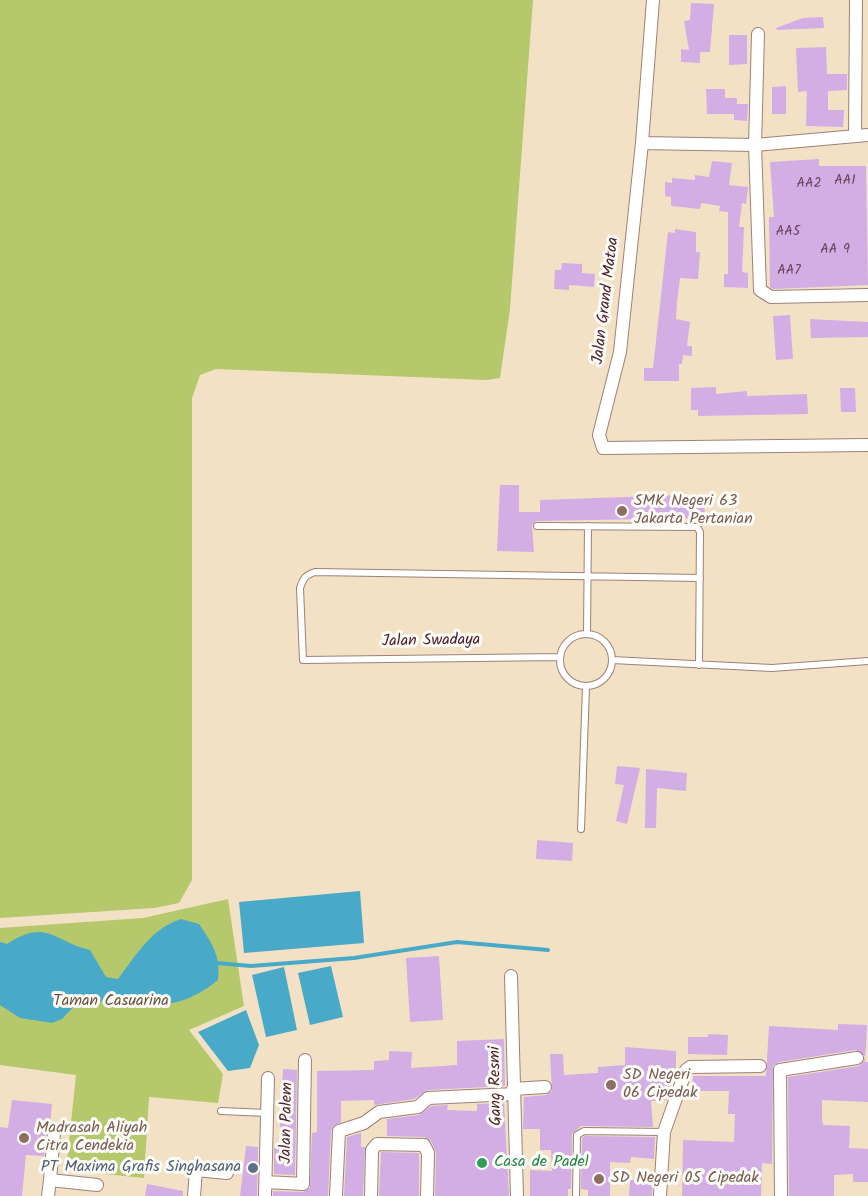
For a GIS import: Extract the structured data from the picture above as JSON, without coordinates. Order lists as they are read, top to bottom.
{
  "streets": {
    "street": ["Jalan Grand Matoa", "Gang Resmi", "Jalan Palem"],
    "lane": ["Jalan Swadaya"]
  },
  "parks": ["Taman Casuarina"],
  "places": [
    "SMK Negeri 63 Jakarta Pertanian",
    "SD Negeri 06 Cipedak",
    "Madrasah Aliyah Citra Cendekia",
    "Casa de Padel",
    "PT Maxima Grafis Singhasana",
    "SD Negeri 05 Cipedak"
  ],
  "house_numbers": [
    "AA1",
    "AA2",
    "AA5",
    "AA 9",
    "AA7"
  ]
}
